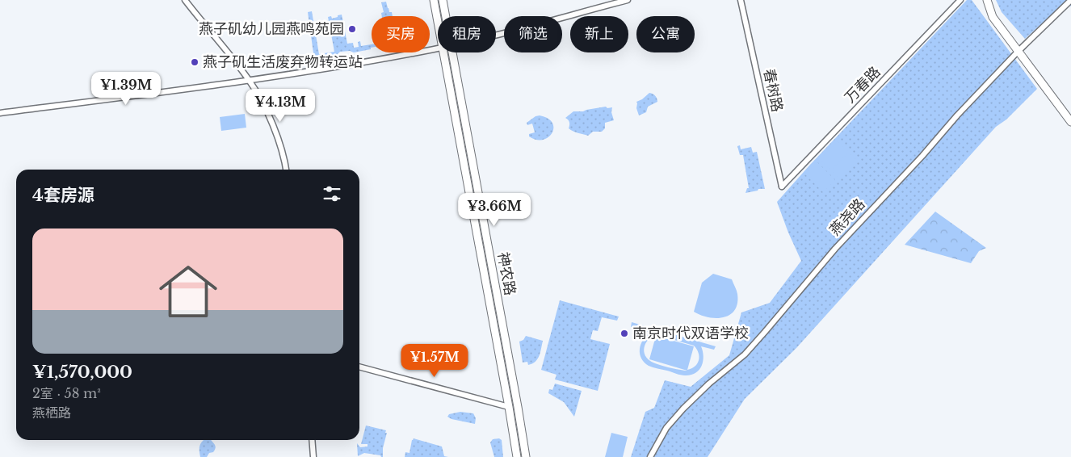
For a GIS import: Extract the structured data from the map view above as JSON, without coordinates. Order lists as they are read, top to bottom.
{
  "streets": {
    "street": [
      "万春路",
      "春树路",
      "燕尧路",
      "神农路"
    ]
  },
  "crossings": [
    ["万春路", "春树路"]
  ],
  "places": ["燕子矶幼儿园燕鸣苑园", "燕子矶生活废弃物转运站", "南京时代双语学校"],
  "page": {
    "chip": [
      "买房",
      "租房",
      "筛选",
      "新上",
      "公寓"
    ],
    "price": [
      "¥1.39M",
      "¥4.13M",
      "¥3.66M",
      "¥1.57M"
    ],
    "heading": "4套房源",
    "list": [
      {
        "name": "¥1,570,000",
        "note": "2室 · 58 m² · 燕栖路"
      }
    ]
  }
}
